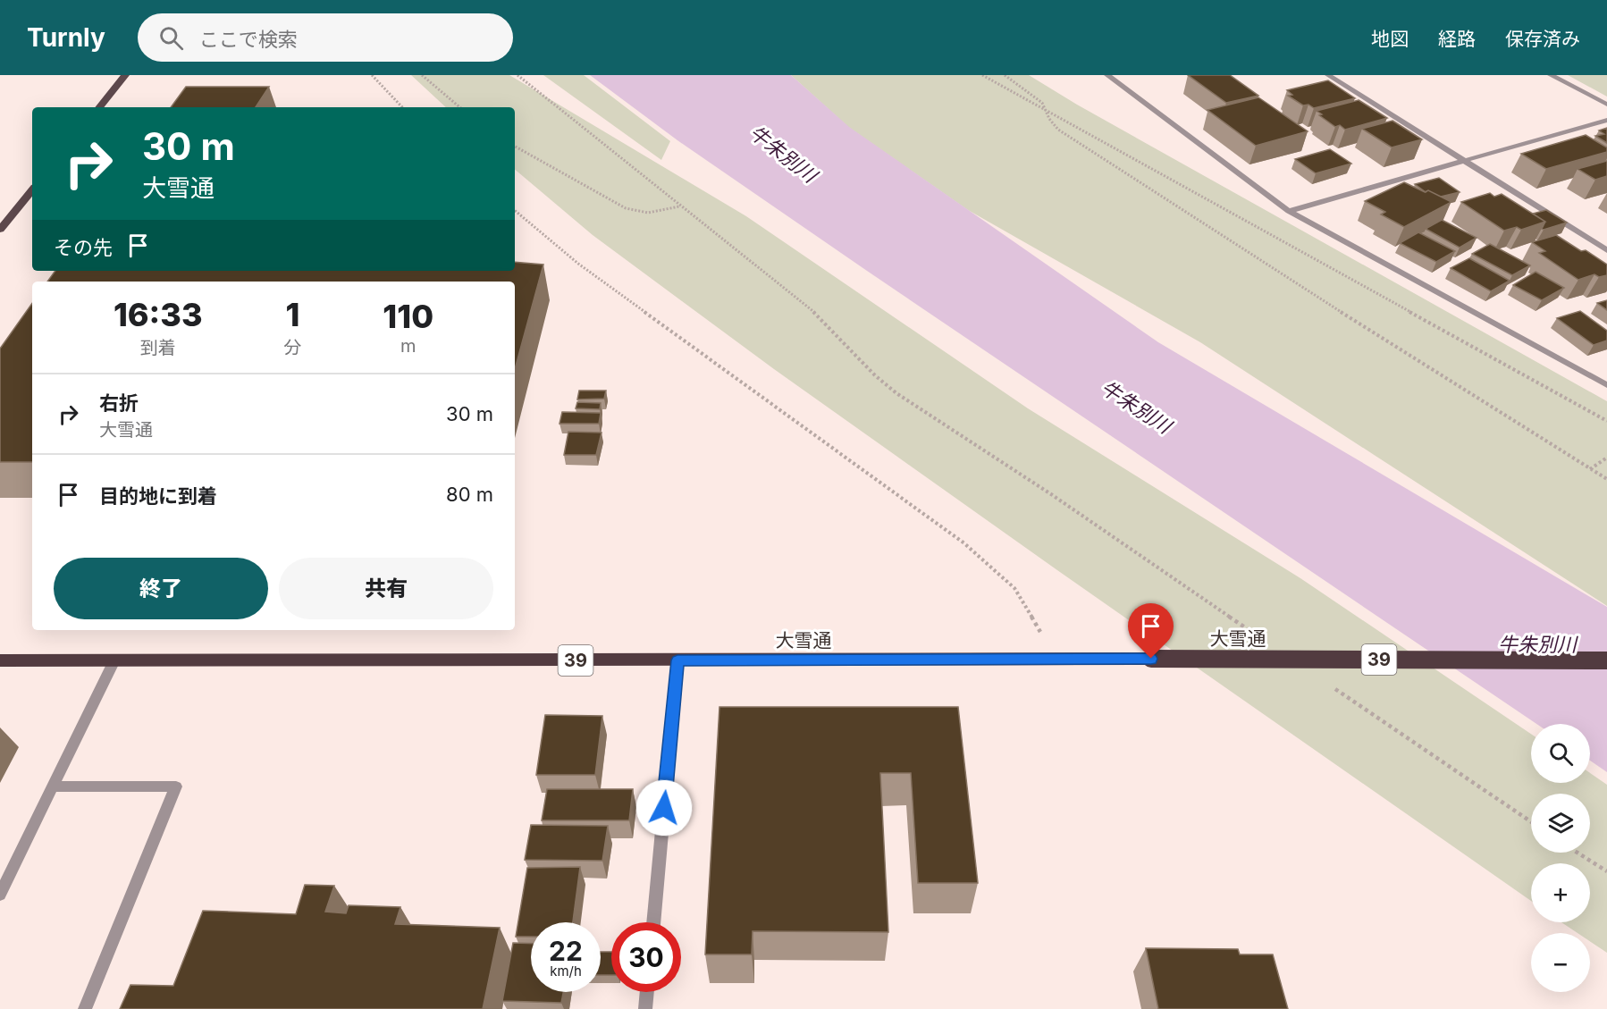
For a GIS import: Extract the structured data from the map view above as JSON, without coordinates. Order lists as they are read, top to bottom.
{
  "streets": {
    "highway": ["大雪通", "39"]
  },
  "water": ["牛朱別川"],
  "page": {
    "header": "Turnly",
    "search": "ここで検索",
    "nav": ["地図", "経路", "保存済み"],
    "turn": ["30 m", "大雪通"],
    "then": "その先",
    "eta": [
      "16:33",
      "到着",
      "1",
      "分",
      "110",
      "m"
    ],
    "list": [
      {
        "name": "右折",
        "note": "大雪通",
        "value": "30 m"
      },
      {
        "name": "目的地に到着",
        "value": "80 m"
      }
    ],
    "buttons": ["終了", "共有"],
    "map_buttons": ["+", "−"],
    "speed": "22 km/h",
    "limit": "30"
  }
}
